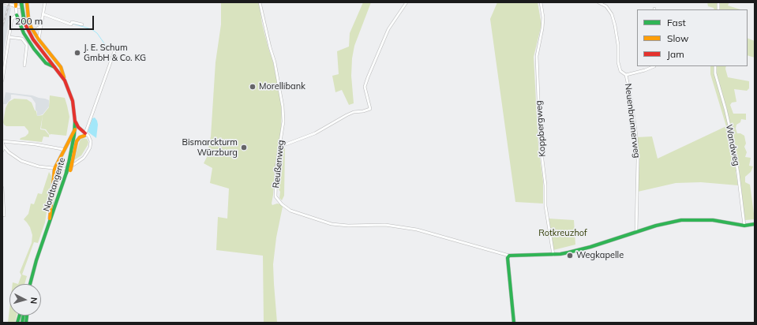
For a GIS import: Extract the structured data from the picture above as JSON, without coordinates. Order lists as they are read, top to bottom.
{
  "streets": {
    "main road": ["Nordtangente"],
    "street": [
      "Neuenbrunnerweg",
      "Koppbergweg",
      "Wandweg",
      "Reußenweg"
    ]
  },
  "parks": ["Rotkreuzhof"],
  "places": [
    "J. E. Schum GmbH & Co. KG",
    "Morellibank",
    "Bismarckturm Würzburg",
    "Wegkapelle"
  ],
  "legend": ["Fast", "Slow", "Jam"],
  "scale_bar": "200 m",
  "north": "right"
}
